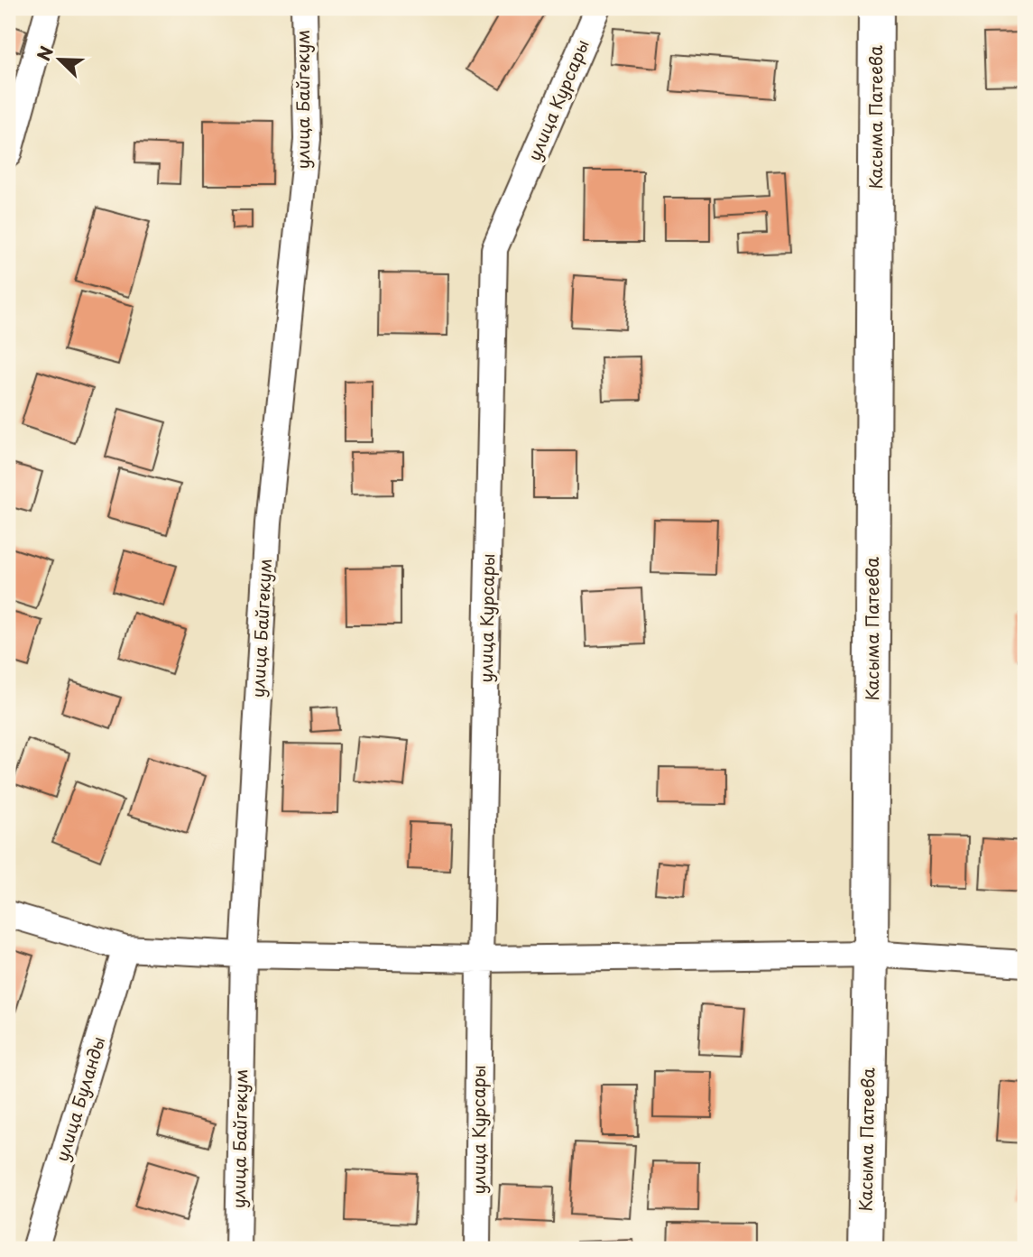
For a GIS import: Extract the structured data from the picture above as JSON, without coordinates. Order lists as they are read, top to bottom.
{
  "streets": {
    "main road": ["Касыма Патеева"],
    "street": ["улица Байгекум", "улица Курсары", "улица Буланды"]
  },
  "north": "top left"
}
